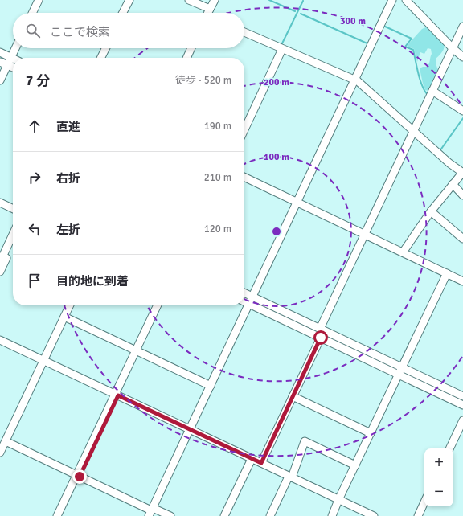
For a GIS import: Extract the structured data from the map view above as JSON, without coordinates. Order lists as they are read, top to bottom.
{
  "page": {
    "search": "ここで検索",
    "heading": ["7 分", "徒歩 · 520 m"],
    "list": [
      ["直進", "190 m"],
      ["右折", "210 m"],
      ["左折", "120 m"],
      "目的地に到着"
    ],
    "map_buttons": ["+", "−"]
  },
  "rings": ["300 m", "200 m", "100 m"]
}
